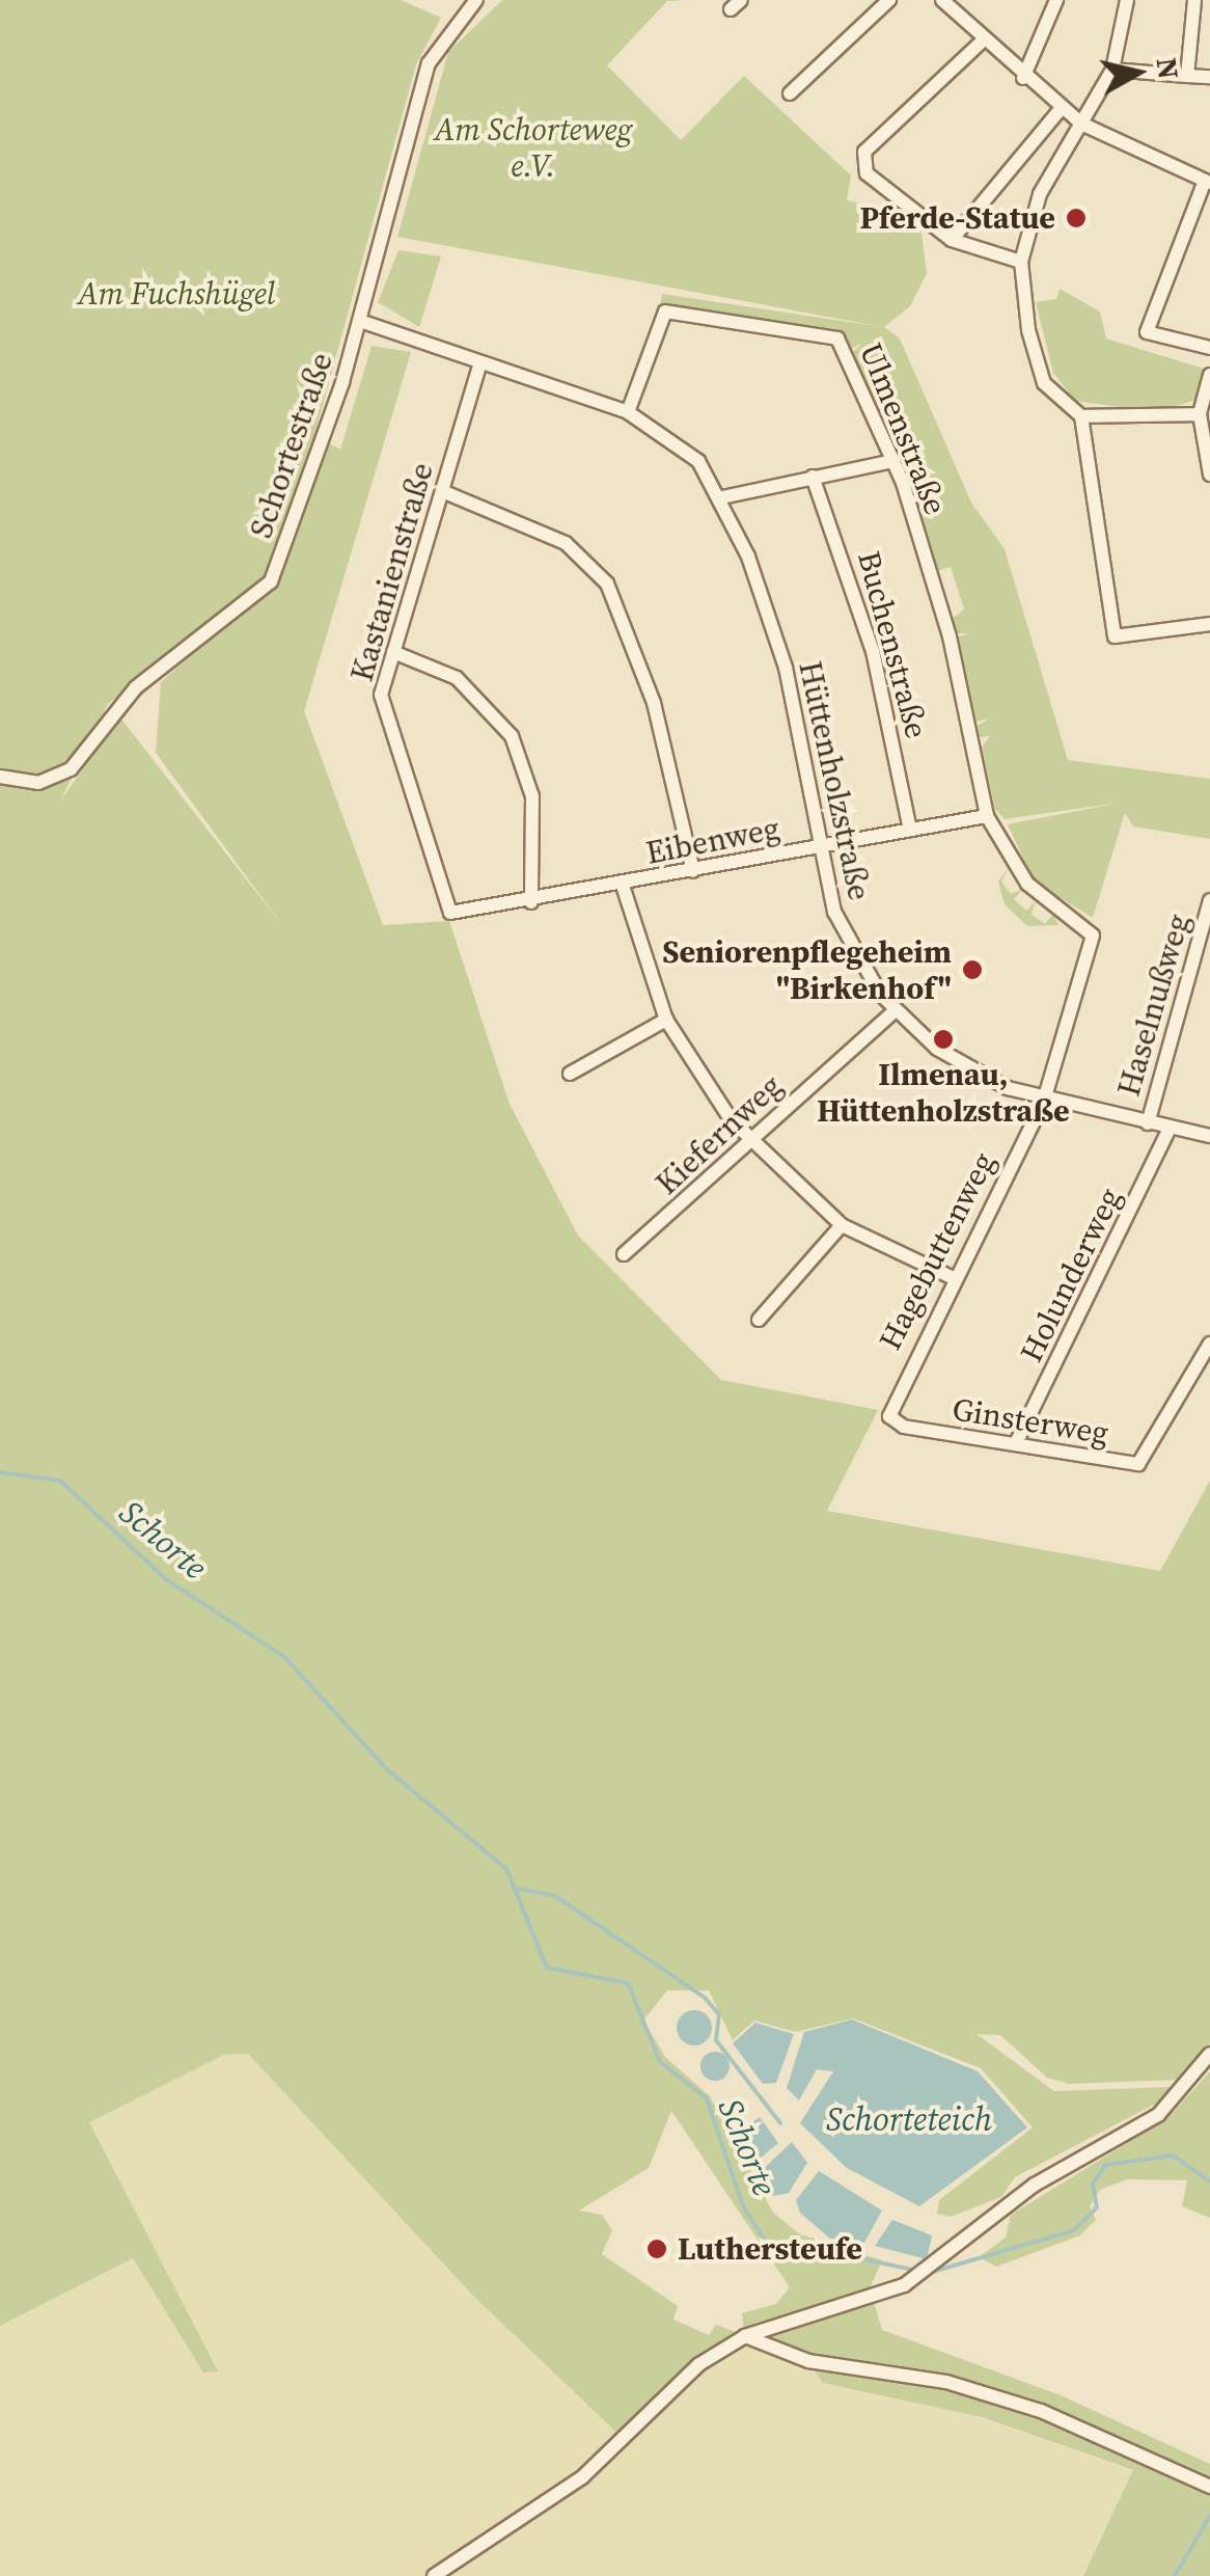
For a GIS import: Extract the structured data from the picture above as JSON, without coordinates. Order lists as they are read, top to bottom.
{
  "streets": {
    "street": [
      "Ulmenstraße",
      "Schortestraße",
      "Kastanienstraße",
      "Buchenstraße",
      "Hüttenholzstraße",
      "Eibenweg",
      "Haselnußweg",
      "Kiefernweg",
      "Hagebuttenweg",
      "Holunderweg",
      "Ginsterweg"
    ]
  },
  "crossings": [
    ["Ulmenstraße", "Hüttenholzstraße"],
    ["Ulmenstraße", "Eibenweg"],
    ["Ulmenstraße", "Hagebuttenweg"],
    ["Schortestraße", "Hüttenholzstraße"],
    ["Kastanienstraße", "Hüttenholzstraße"],
    ["Kastanienstraße", "Eibenweg"],
    ["Buchenstraße", "Eibenweg"],
    ["Hüttenholzstraße", "Eibenweg"],
    ["Hüttenholzstraße", "Haselnußweg"],
    ["Hüttenholzstraße", "Kiefernweg"],
    ["Hüttenholzstraße", "Hagebuttenweg"],
    ["Hüttenholzstraße", "Holunderweg"],
    ["Hagebuttenweg", "Ginsterweg"],
    ["Holunderweg", "Ginsterweg"]
  ],
  "water": ["Schorte", "Schorteteich"],
  "parks": ["Am Schorteweg e.V.", "Am Fuchshügel"],
  "places": [
    "Pferde-Statue",
    "Seniorenpflegeheim \"Birkenhof\"",
    "Ilmenau, Hüttenholzstraße",
    "Luthersteufe"
  ],
  "north": "right"
}
